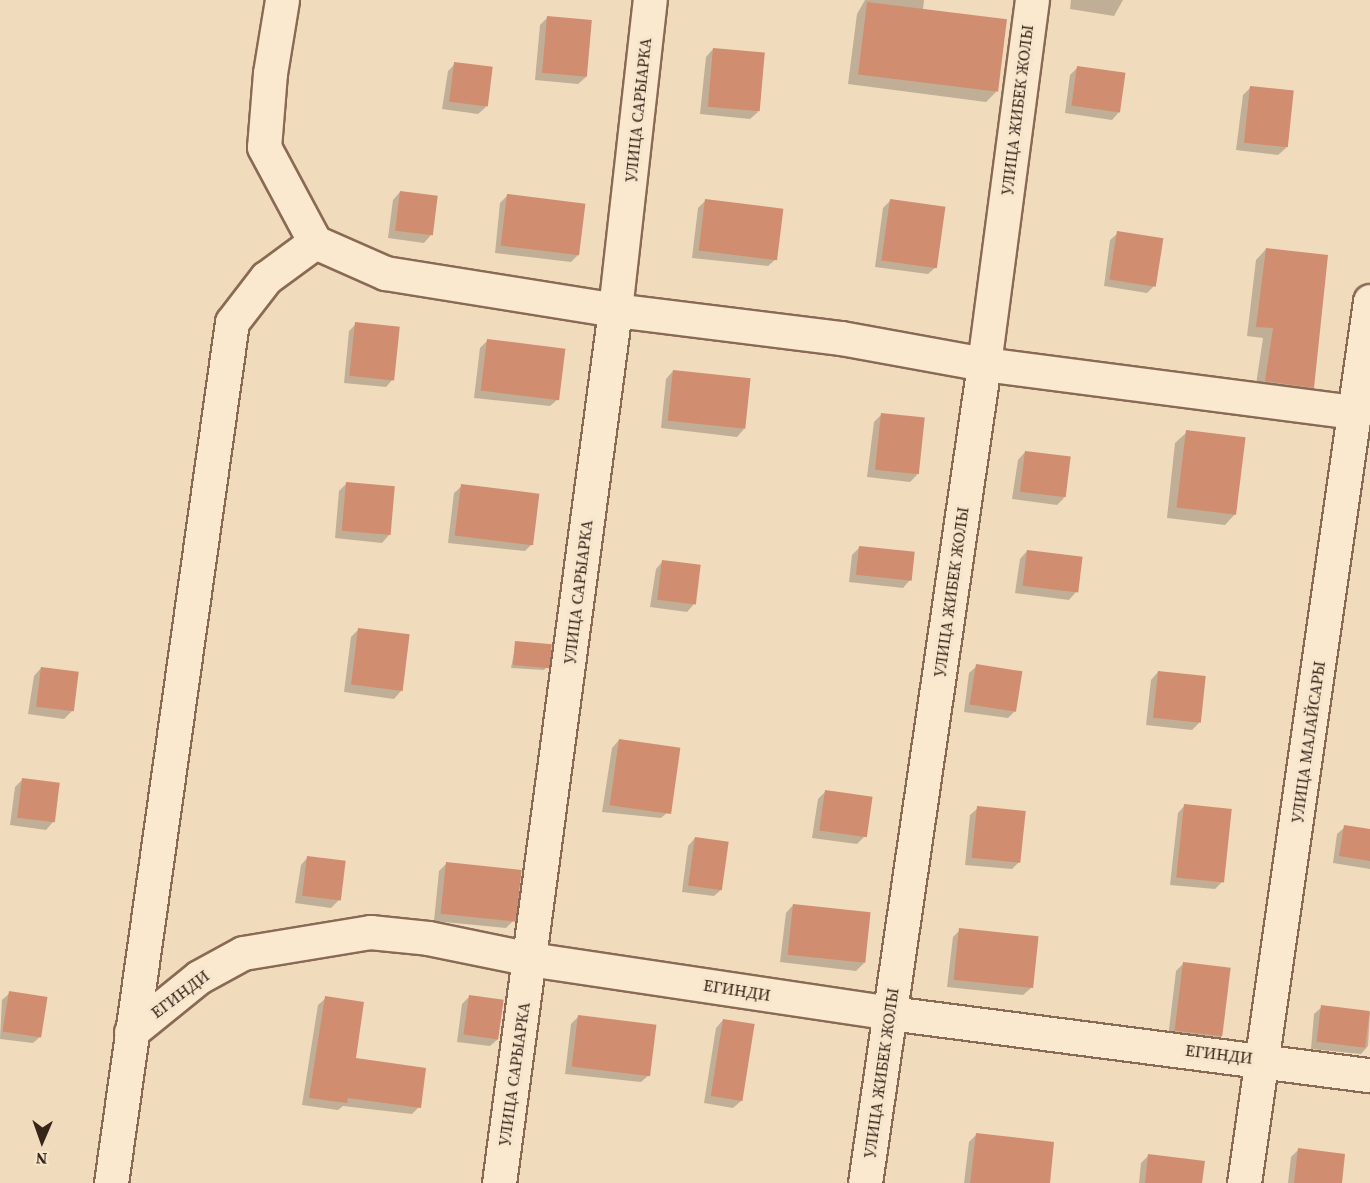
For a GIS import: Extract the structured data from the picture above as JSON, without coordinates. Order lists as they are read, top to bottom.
{
  "streets": {
    "street": [
      "УЛИЦА САРЫАРКА",
      "УЛИЦА ЖИБЕК ЖОЛЫ",
      "УЛИЦА МАЛАЙСАРЫ",
      "ЕГИНДИ"
    ]
  },
  "crossings": [
    ["УЛИЦА САРЫАРКА", "ЕГИНДИ"],
    ["УЛИЦА ЖИБЕК ЖОЛЫ", "ЕГИНДИ"],
    ["УЛИЦА МАЛАЙСАРЫ", "ЕГИНДИ"]
  ],
  "north": "bottom"
}
